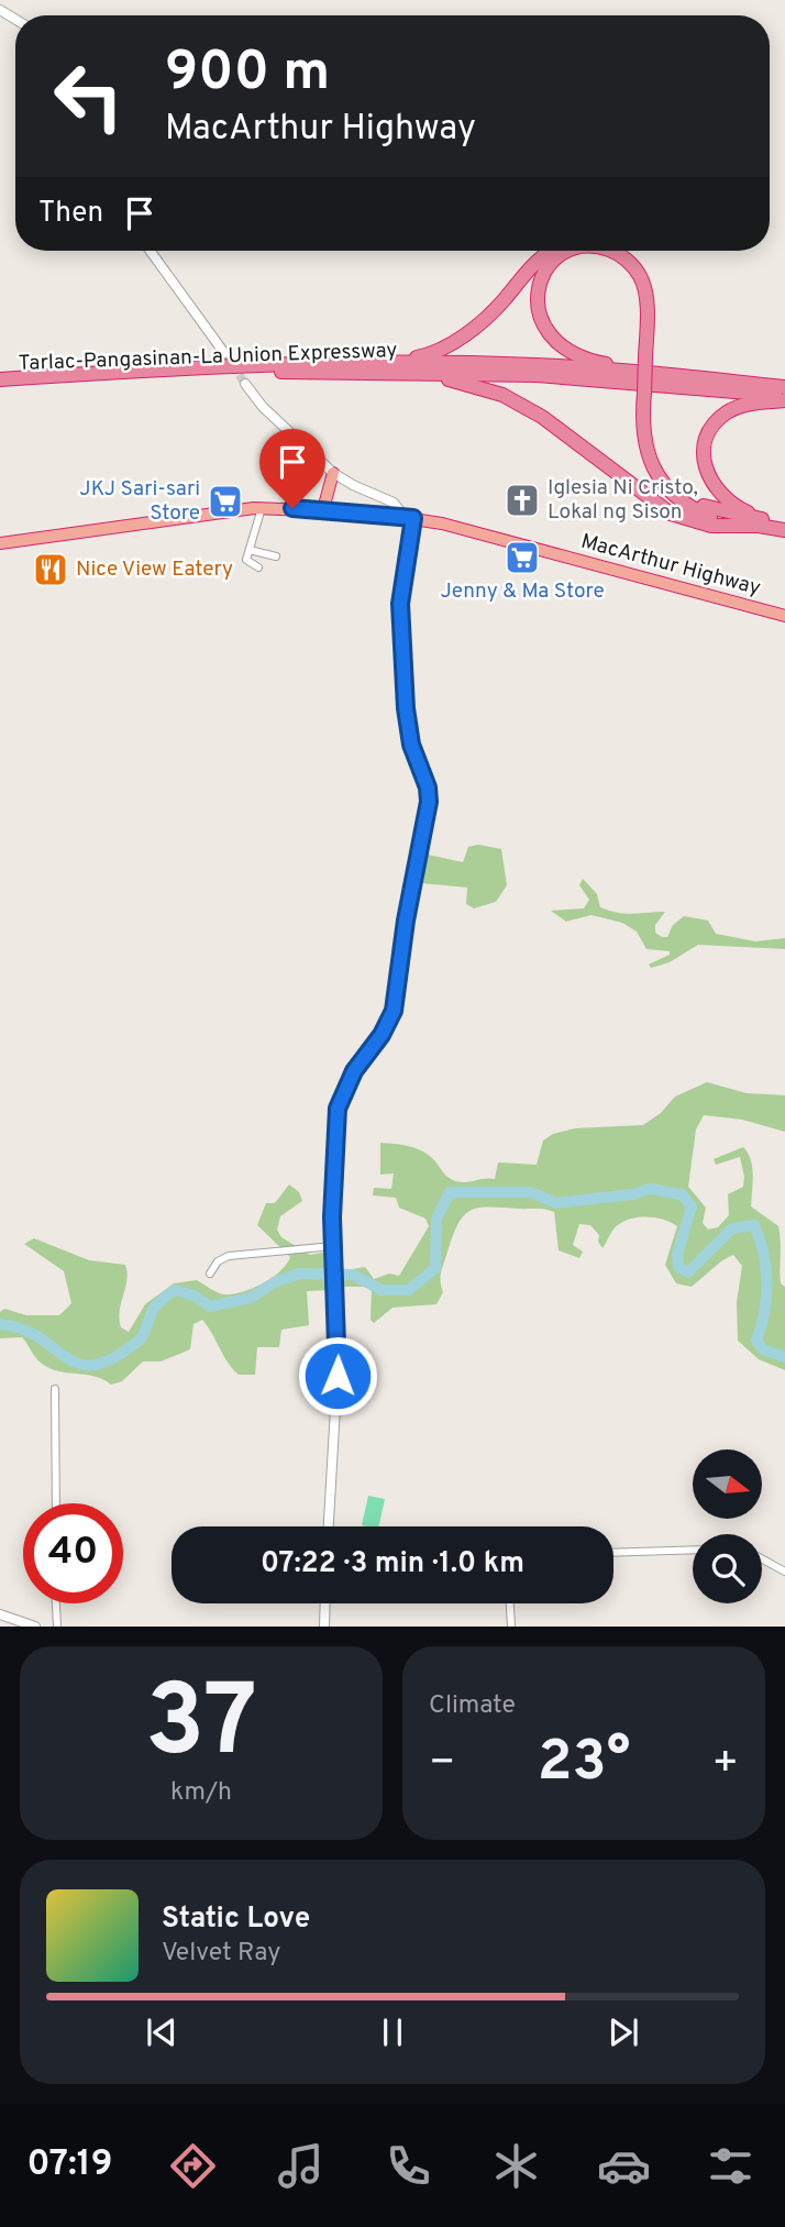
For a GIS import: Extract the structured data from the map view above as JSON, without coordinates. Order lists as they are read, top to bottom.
{
  "streets": {
    "highway": ["Tarlac-Pangasinan-La Union Expressway", "MacArthur Highway"]
  },
  "places": {
    "church": ["Iglesia Ni Cristo, Lokal ng Sison"],
    "supermarket": ["JKJ Sari-sari Store", "Jenny & Ma Store"],
    "restaurant": ["Nice View Eatery"]
  },
  "north": "right",
  "page": {
    "turn": ["900 m", "MacArthur Highway"],
    "then": "Then",
    "limit": "40",
    "trip": "07:22 · 3 min · 1.0 km",
    "tile": [
      ["37", "km/h"],
      "Climate"
    ],
    "heat": ["−", "23°", "+"],
    "song": ["Static Love", "Velvet Ray"],
    "tabs": "07:19"
  }
}
